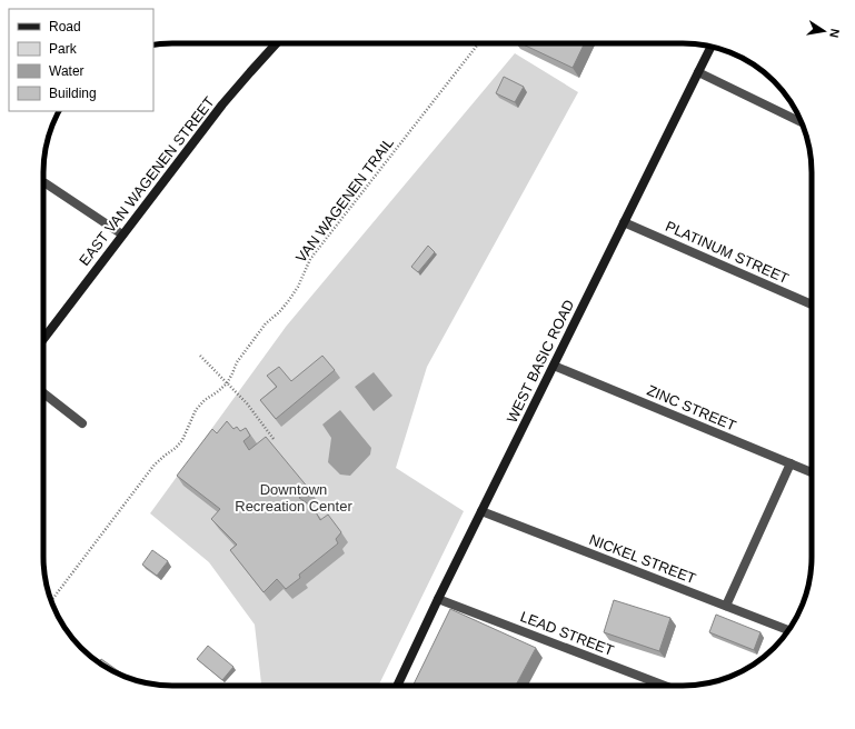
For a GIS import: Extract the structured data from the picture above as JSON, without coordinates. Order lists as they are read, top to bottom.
{
  "streets": {
    "street": [
      "EAST VAN WAGENEN STREET",
      "PLATINUM STREET",
      "WEST BASIC ROAD",
      "ZINC STREET",
      "NICKEL STREET",
      "LEAD STREET"
    ],
    "path": ["VAN WAGENEN TRAIL"]
  },
  "crossings": [
    ["PLATINUM STREET", "WEST BASIC ROAD"],
    ["WEST BASIC ROAD", "ZINC STREET"],
    ["WEST BASIC ROAD", "NICKEL STREET"],
    ["WEST BASIC ROAD", "LEAD STREET"]
  ],
  "parks": ["Downtown Recreation Center"],
  "legend": [
    "Road",
    "Park",
    "Water",
    "Building"
  ],
  "north": "right"
}
